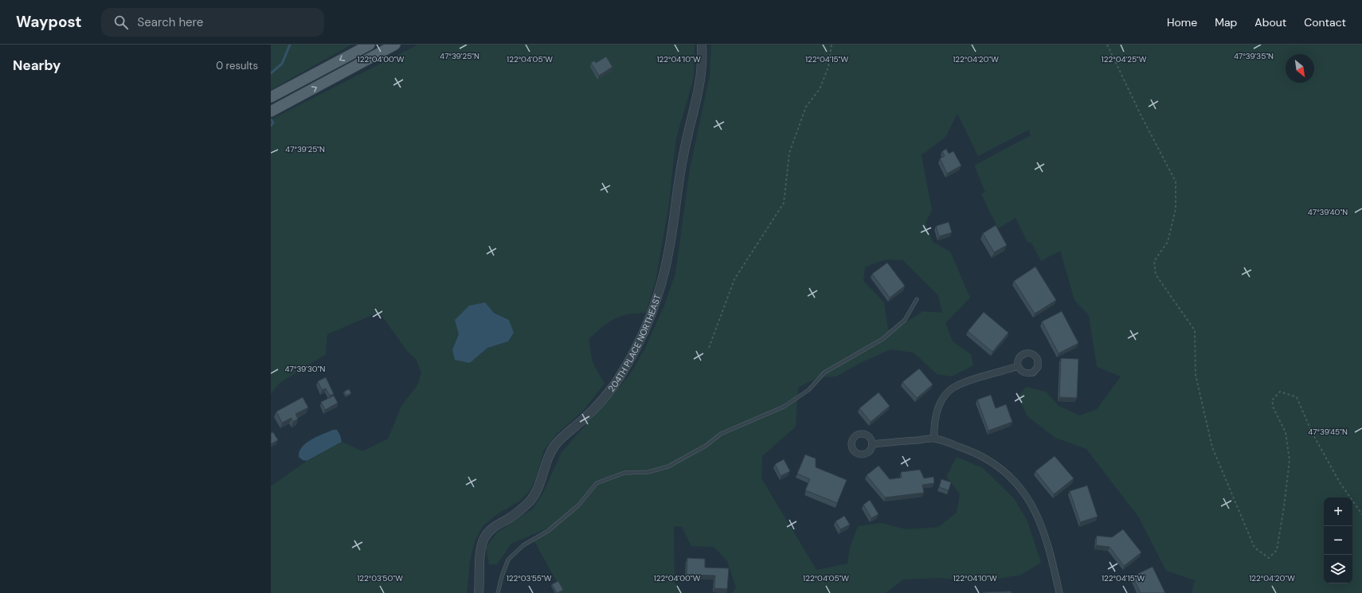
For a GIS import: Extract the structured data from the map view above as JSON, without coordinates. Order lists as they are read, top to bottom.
{
  "streets": {
    "street": ["204TH PLACE NORTHEAST"]
  },
  "north": "bottom right",
  "page": {
    "header": "Waypost",
    "search": "Search here",
    "nav": [
      "Home",
      "Map",
      "About",
      "Contact"
    ],
    "heading": ["Nearby", "0 results"],
    "map_buttons": ["+", "−"]
  },
  "coordinates": [
    "47°39'25\"N",
    "47°39'35\"N",
    "122°04'00\"W",
    "122°04'05\"W",
    "122°04'10\"W",
    "122°04'15\"W",
    "122°04'20\"W",
    "122°04'25\"W",
    "47°39'40\"N",
    "47°39'30\"N",
    "47°39'45\"N",
    "122°03'50\"W",
    "122°03'55\"W"
  ]
}
